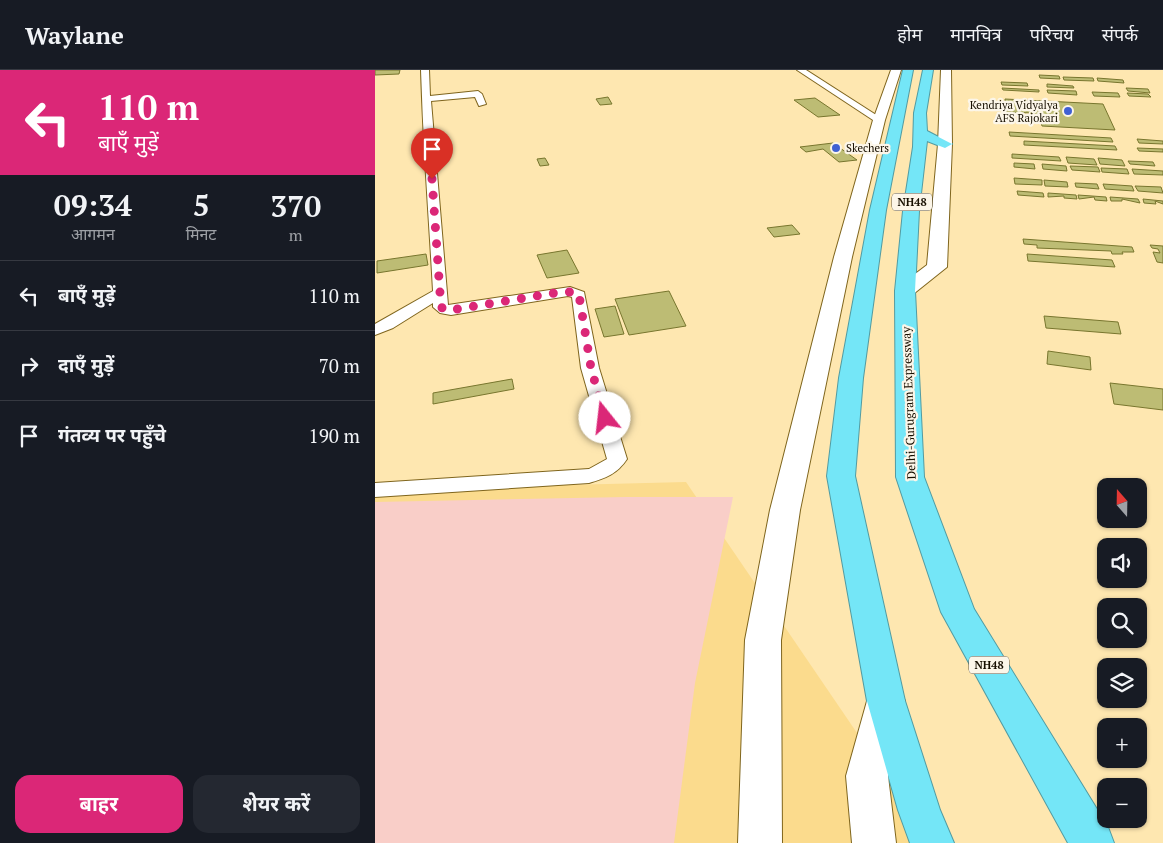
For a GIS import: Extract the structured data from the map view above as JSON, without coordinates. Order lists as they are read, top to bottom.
{
  "streets": {
    "highway": ["NH48", "Delhi-Gurugram Expressway"]
  },
  "places": ["Kendriya Vidyalya AFS Rajokari", "Skechers"],
  "north": "top",
  "page": {
    "header": "Waylane",
    "nav": [
      "होम",
      "मानचित्र",
      "परिचय",
      "संपर्क"
    ],
    "turn": ["110 m", "बाएँ मुड़ें"],
    "eta": [
      "09:34",
      "आगमन",
      "5",
      "मिनट",
      "370",
      "m"
    ],
    "list": [
      {
        "name": "बाएँ मुड़ें",
        "value": "110 m"
      },
      {
        "name": "दाएँ मुड़ें",
        "value": "70 m"
      },
      {
        "name": "गंतव्य पर पहुँचे",
        "value": "190 m"
      }
    ],
    "map_buttons": ["+", "−"],
    "buttons": ["बाहर", "शेयर करें"]
  }
}
